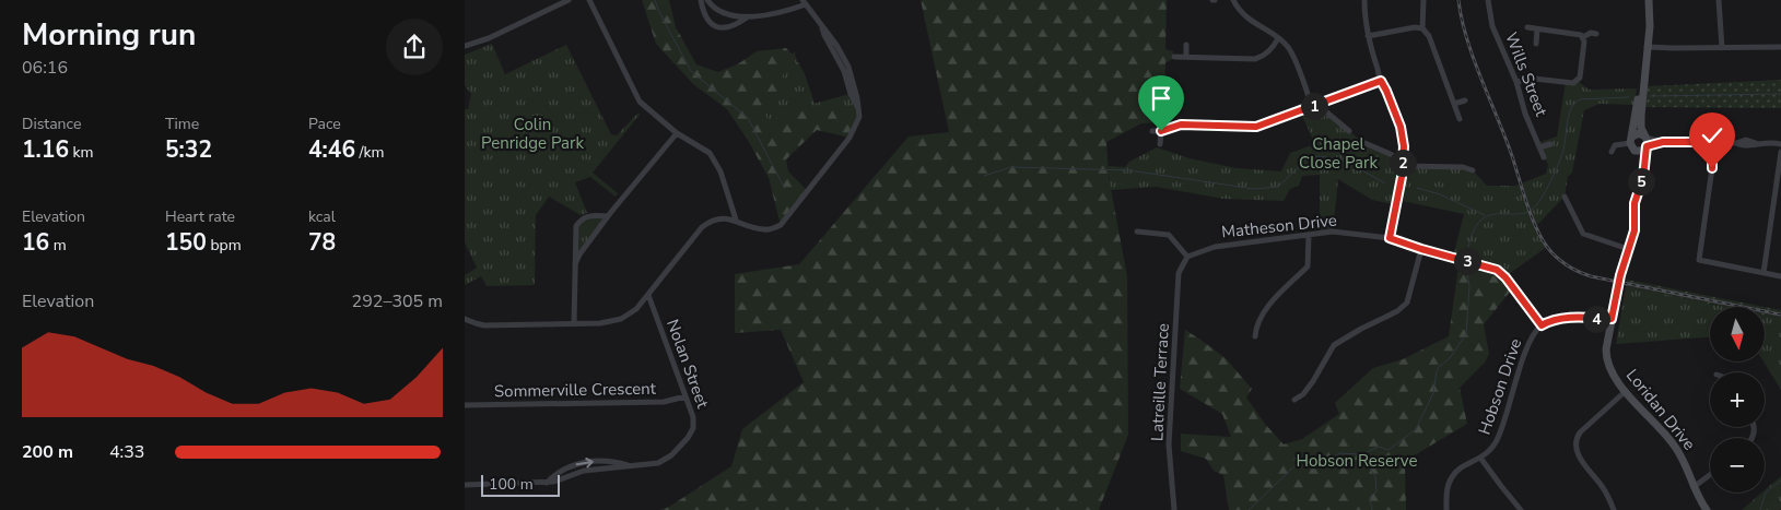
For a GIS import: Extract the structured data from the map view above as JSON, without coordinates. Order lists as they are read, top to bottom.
{
  "streets": {
    "street": [
      "Wills Street",
      "Matheson Drive",
      "Nolan Street",
      "Latreille Terrace",
      "Hobson Drive",
      "Sommerville Crescent",
      "Loridan Drive"
    ]
  },
  "crossings": [
    ["Matheson Drive", "Latreille Terrace"],
    ["Matheson Drive", "Hobson Drive"],
    ["Nolan Street", "Sommerville Crescent"],
    ["Hobson Drive", "Loridan Drive"]
  ],
  "parks": ["Colin Penridge Park", "Chapel Close Park", "Hobson Reserve"],
  "scale_bar": "100 m",
  "north": "bottom",
  "page": {
    "heading": ["Morning run", "06:16"],
    "stats": [
      ["Distance", "1.16 km"],
      ["Time", "5:32"],
      ["Pace", "4:46 /km"],
      ["Elevation", "16 m"],
      ["Heart rate", "150 bpm"],
      ["kcal", "78"]
    ],
    "pins": [
      "1",
      "2",
      "5",
      "3",
      "4"
    ],
    "chart": ["Elevation", "292–305 m"],
    "map_buttons": ["+", "−"],
    "list": [
      {
        "name": "200 m",
        "note": "4:33"
      }
    ],
    "scale": "100 m"
  }
}
